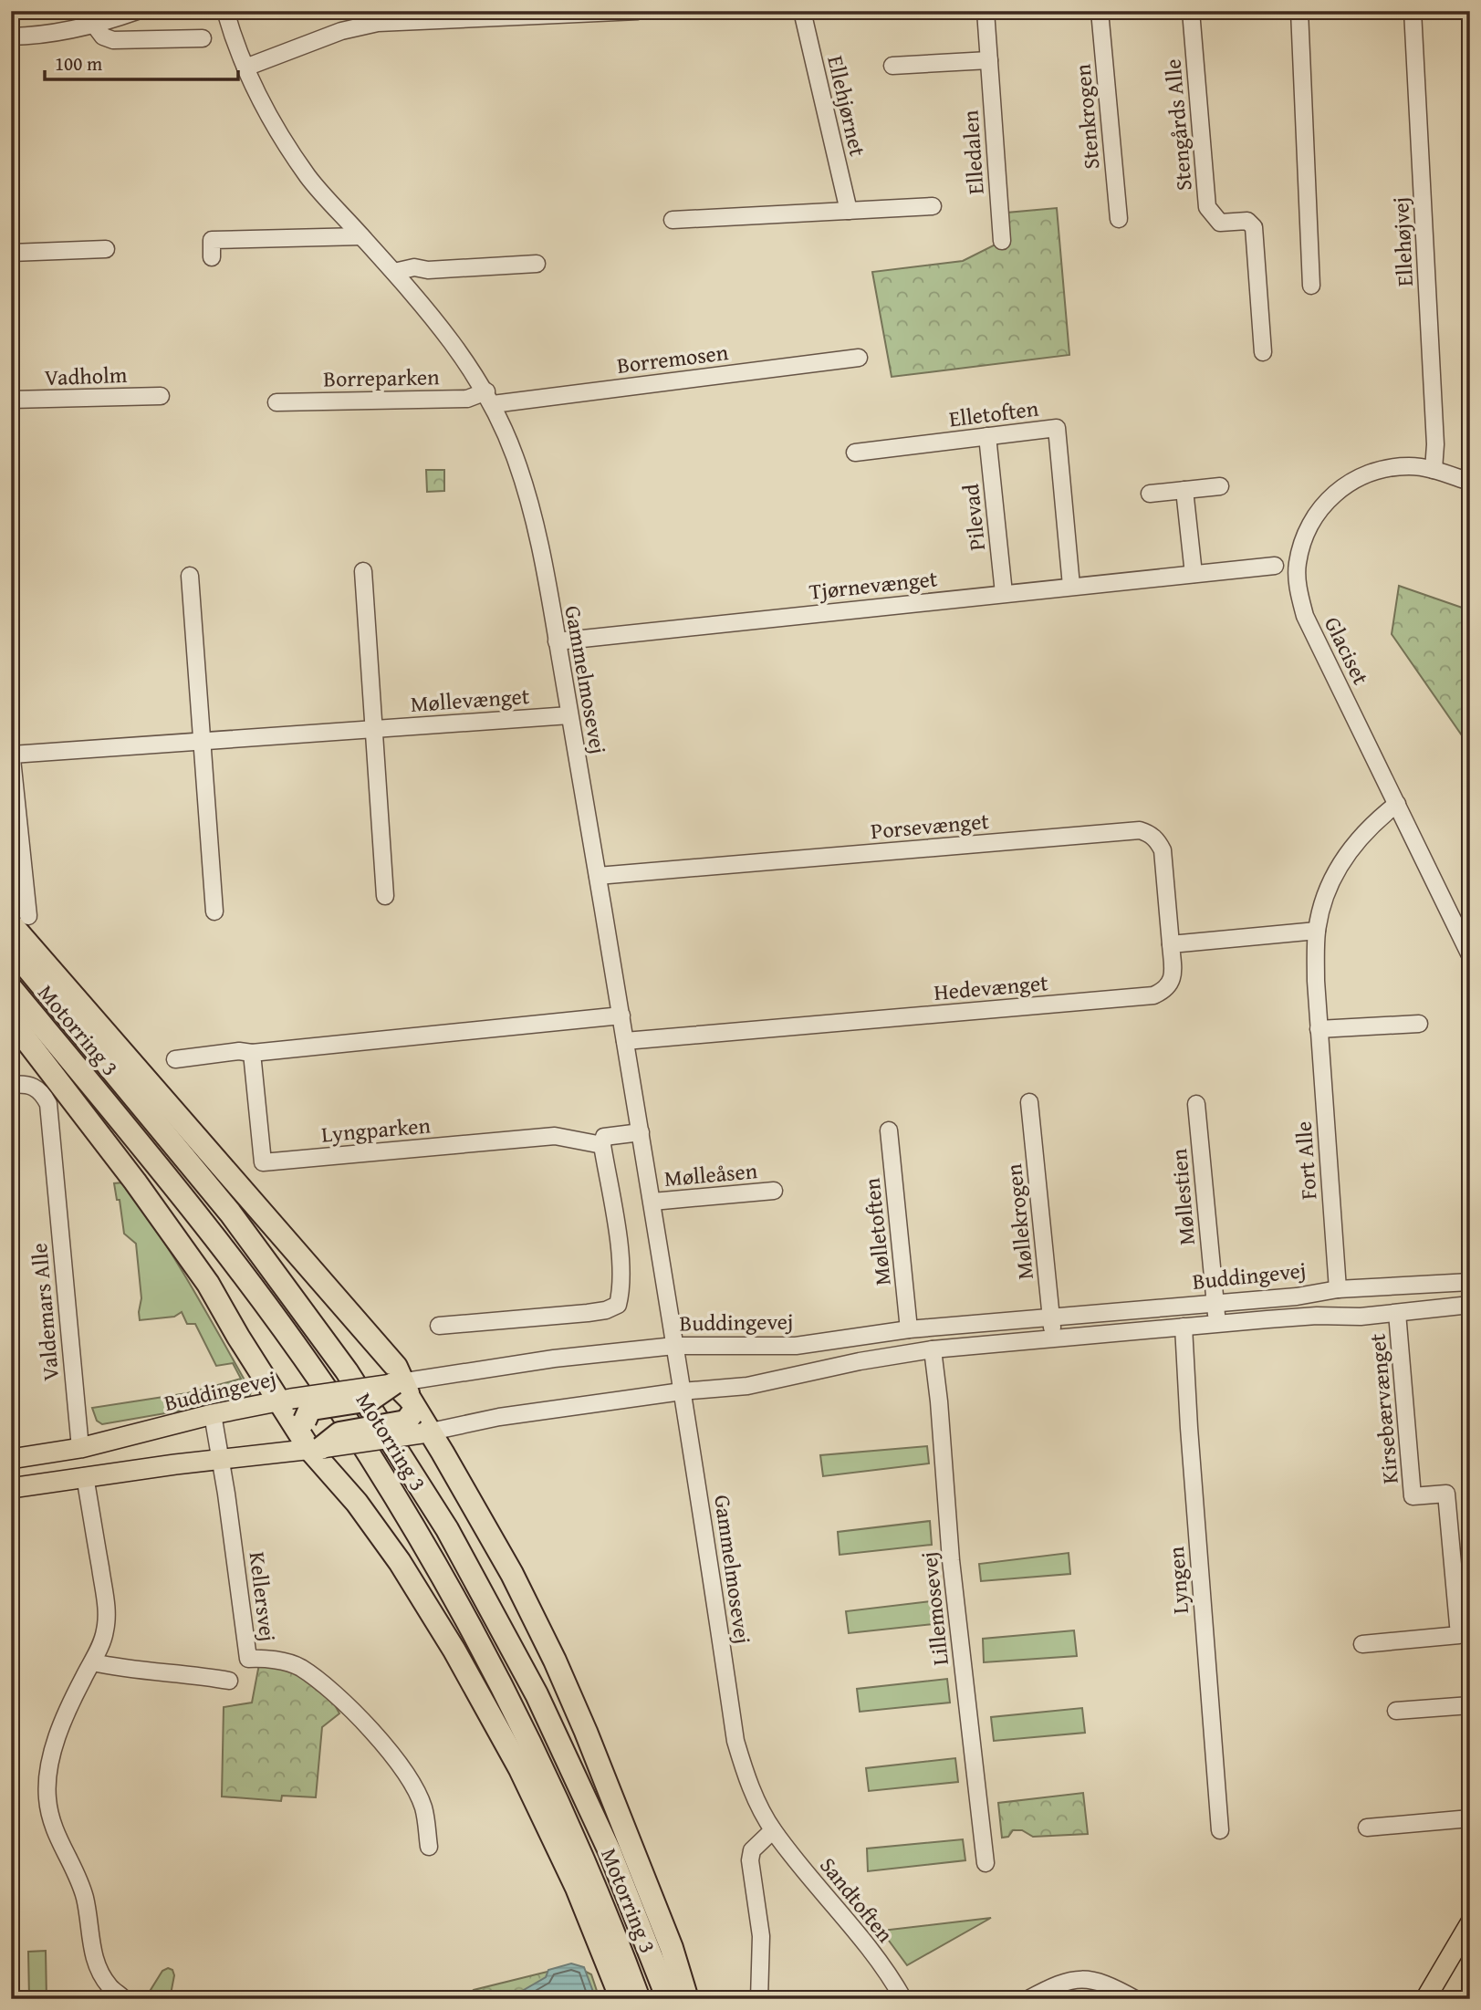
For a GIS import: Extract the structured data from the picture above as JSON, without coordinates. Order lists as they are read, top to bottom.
{
  "streets": {
    "highway": ["Motorring 3"],
    "main road": ["Buddingevej"],
    "street": [
      "Ellehjørnet",
      "Stenkrogen",
      "Stengårds Alle",
      "Elledalen",
      "Ellehøjvej",
      "Borremosen",
      "Vadholm",
      "Borreparken",
      "Elletoften",
      "Pilevad",
      "Tjørnevænget",
      "Glaciset",
      "Gammelmosevej",
      "Møllevænget",
      "Porsevænget",
      "Hedevænget",
      "Lyngparken",
      "Fort Alle",
      "Mølleåsen",
      "Møllestien",
      "Møllekrogen",
      "Mølletoften",
      "Valdemars Alle",
      "Kirsebærvænget",
      "Lyngen",
      "Kellersvej",
      "Lillemosevej",
      "Sandtoften"
    ]
  },
  "crossings": [
    ["Ellehøjvej", "Glaciset"],
    ["Borremosen", "Borreparken"],
    ["Borremosen", "Gammelmosevej"],
    ["Borreparken", "Gammelmosevej"],
    ["Elletoften", "Pilevad"],
    ["Elletoften", "Tjørnevænget"],
    ["Pilevad", "Tjørnevænget"],
    ["Tjørnevænget", "Gammelmosevej"],
    ["Glaciset", "Fort Alle"],
    ["Gammelmosevej", "Møllevænget"],
    ["Gammelmosevej", "Porsevænget"],
    ["Gammelmosevej", "Hedevænget"],
    ["Gammelmosevej", "Mølleåsen"],
    ["Gammelmosevej", "Buddingevej"],
    ["Gammelmosevej", "Sandtoften"],
    ["Porsevænget", "Hedevænget"],
    ["Fort Alle", "Buddingevej"],
    ["Møllestien", "Buddingevej"],
    ["Møllekrogen", "Buddingevej"],
    ["Mølletoften", "Buddingevej"],
    ["Buddingevej", "Valdemars Alle"],
    ["Buddingevej", "Kirsebærvænget"],
    ["Buddingevej", "Lyngen"],
    ["Buddingevej", "Kellersvej"],
    ["Buddingevej", "Lillemosevej"]
  ],
  "scale_bar": "100 m"
}
